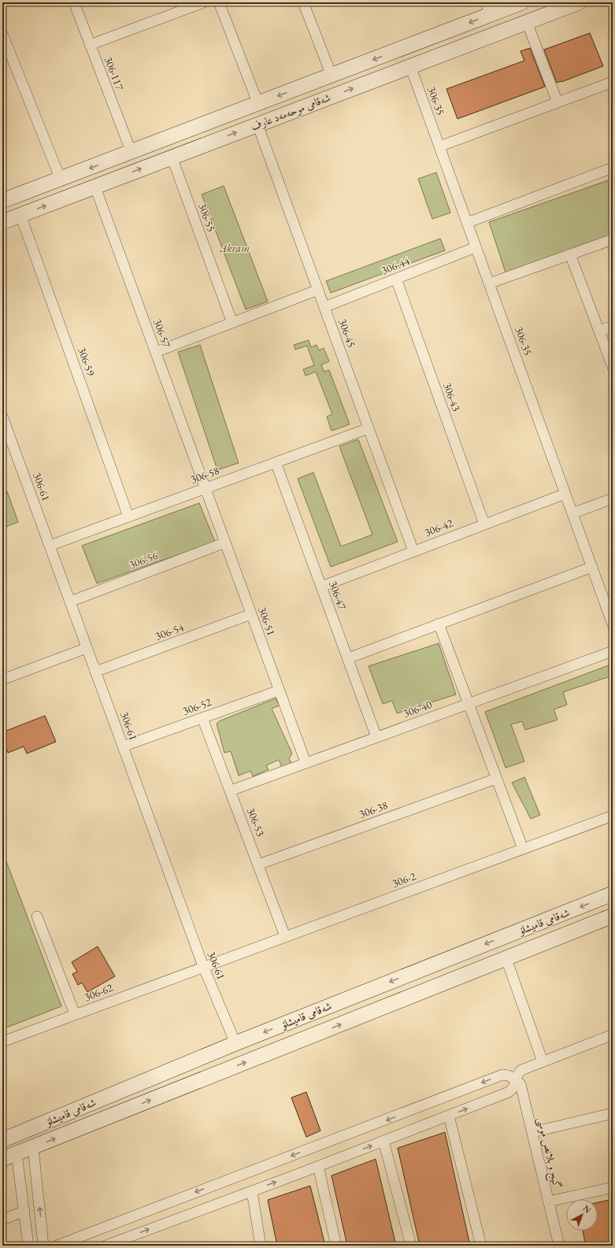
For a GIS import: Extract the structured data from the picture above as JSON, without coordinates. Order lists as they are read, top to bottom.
{
  "streets": {
    "street": [
      "306-117",
      "306-35",
      "شەقامی موحەمەد عارف",
      "306-55",
      "306-44",
      "306-57",
      "306-45",
      "306-59",
      "306-43",
      "306-58",
      "306-61",
      "306-42",
      "306-56",
      "306-47",
      "306-51",
      "306-54",
      "306-52",
      "306-40",
      "306-38",
      "306-53",
      "306-2",
      "شەقامی قامیشلۆ",
      "306-62",
      "گيج و بلانص موسى"
    ]
  },
  "crossings": [
    ["306-117", "شەقامی موحەمەد عارف"],
    ["306-35", "شەقامی موحەمەد عارف"],
    ["306-35", "306-44"],
    ["306-35", "306-42"],
    ["شەقامی موحەمەد عارف", "306-55"],
    ["شەقامی موحەمەد عارف", "306-57"],
    ["شەقامی موحەمەد عارف", "306-45"],
    ["شەقامی موحەمەد عارف", "306-59"],
    ["306-44", "306-45"],
    ["306-44", "306-43"],
    ["306-57", "306-58"],
    ["306-57", "306-51"],
    ["306-45", "306-58"],
    ["306-45", "306-42"],
    ["306-59", "306-58"],
    ["306-43", "306-42"],
    ["306-58", "306-61"],
    ["306-58", "306-47"],
    ["306-58", "306-51"],
    ["306-61", "306-56"],
    ["306-61", "306-54"],
    ["306-61", "306-52"],
    ["306-61", "306-2"],
    ["306-61", "شەقامی قامیشلۆ"],
    ["306-61", "306-62"],
    ["306-42", "306-47"],
    ["306-56", "306-51"],
    ["306-47", "306-40"],
    ["306-51", "306-54"],
    ["306-51", "306-52"],
    ["306-51", "306-40"],
    ["306-52", "306-53"],
    ["306-40", "306-53"],
    ["306-38", "306-53"],
    ["306-53", "306-2"],
    ["306-2", "306-62"]
  ],
  "parks": ["Akram"],
  "north": "top right"
}
